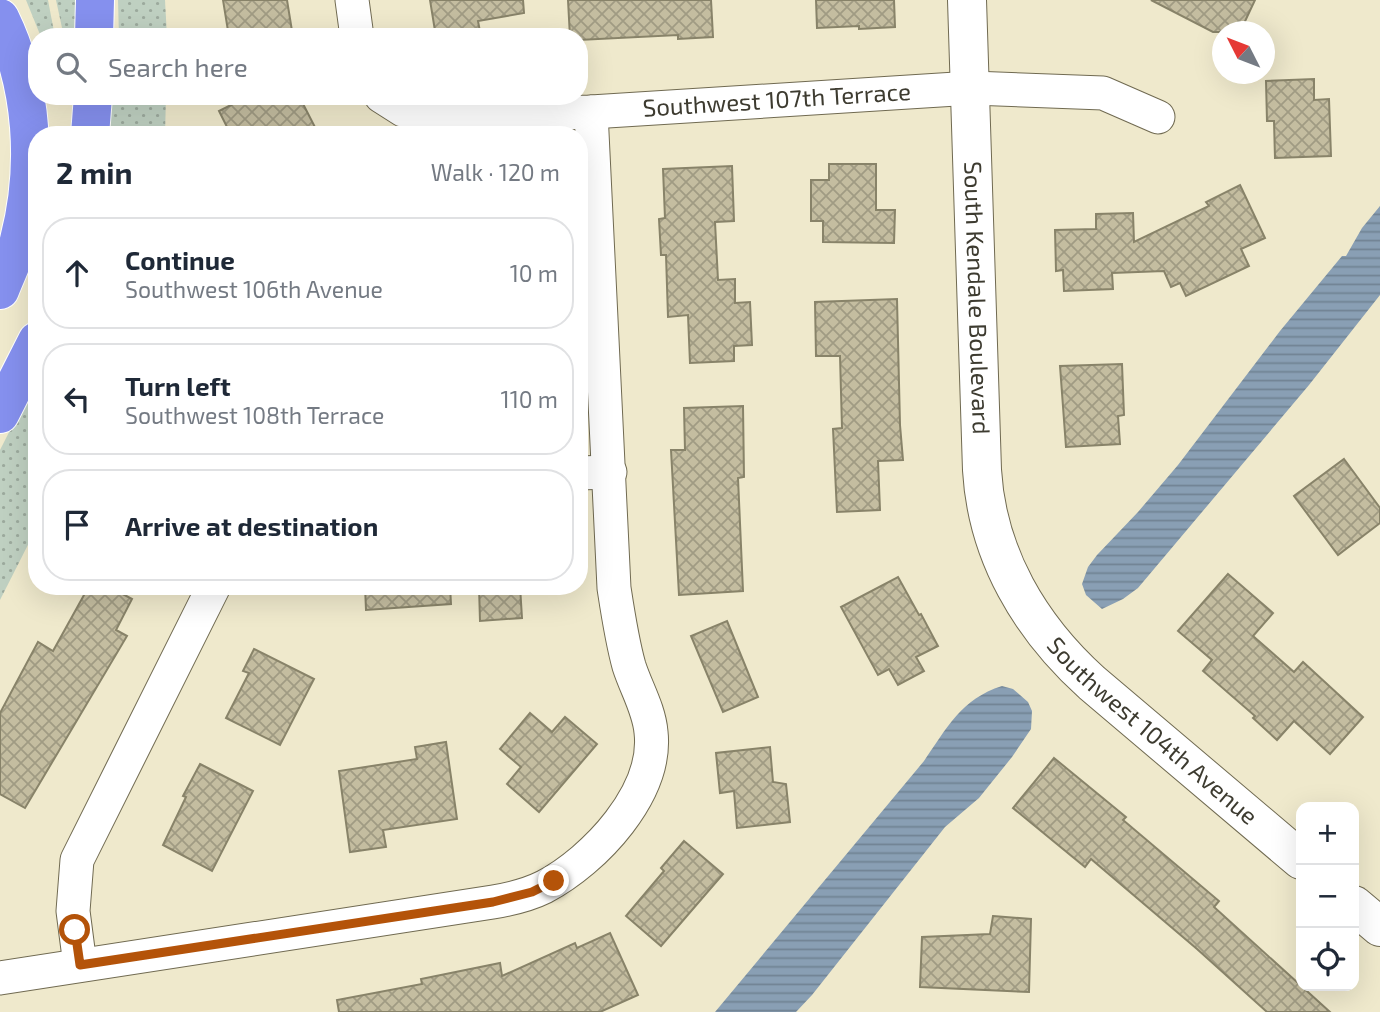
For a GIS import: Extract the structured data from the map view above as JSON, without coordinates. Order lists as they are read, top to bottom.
{
  "streets": {
    "street": ["Southwest 107th Terrace", "South Kendale Boulevard", "Southwest 104th Avenue"]
  },
  "crossings": [
    ["Southwest 107th Terrace", "South Kendale Boulevard"],
    ["South Kendale Boulevard", "Southwest 104th Avenue"]
  ],
  "north": "top left",
  "page": {
    "search": "Search here",
    "heading": ["2 min", "Walk · 120 m"],
    "list": [
      ["Continue", "Southwest 106th Avenue", "10 m"],
      ["Turn left", "Southwest 108th Terrace", "110 m"],
      "Arrive at destination"
    ],
    "map_buttons": ["+", "−"]
  }
}
